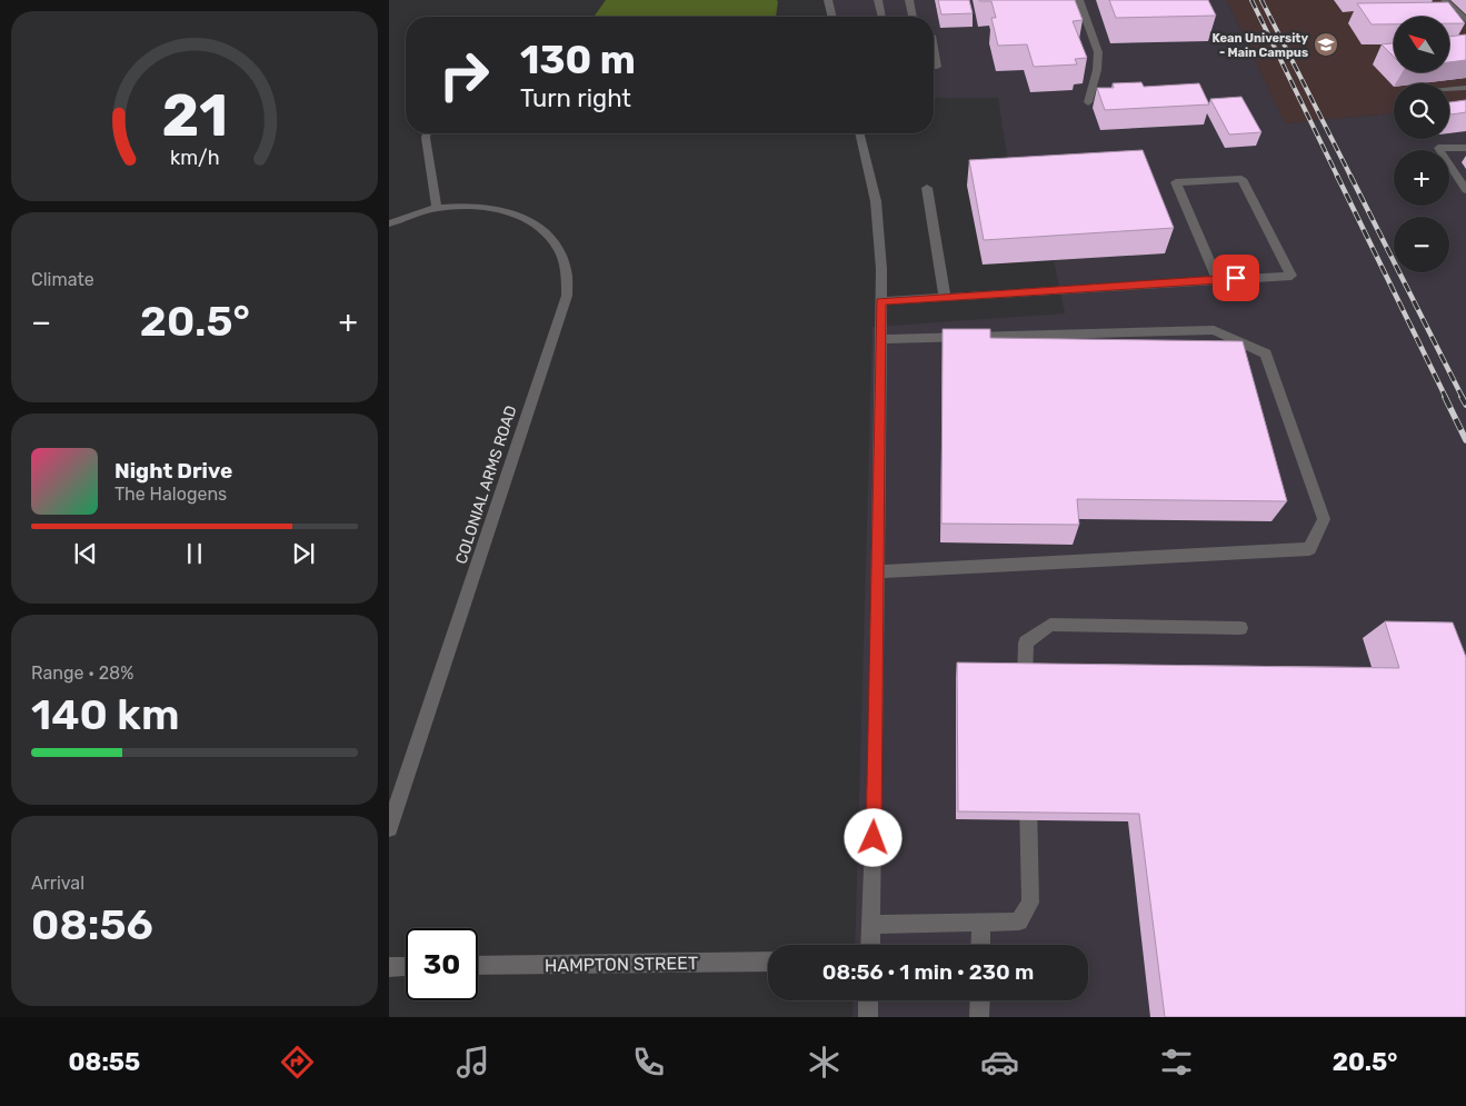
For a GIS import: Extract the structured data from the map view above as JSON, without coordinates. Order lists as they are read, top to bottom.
{
  "streets": {
    "street": ["COLONIAL ARMS ROAD", "HAMPTON STREET"]
  },
  "places": {
    "school or university": ["Kean University - Main Campus"]
  },
  "north": "top left",
  "page": {
    "map_buttons": ["+", "−"],
    "turn": ["130 m", "Turn right"],
    "tile": [
      "Climate",
      ["Range · 28%", "140 km"],
      ["Arrival", "08:56"]
    ],
    "heat": ["−", "20.5°", "+"],
    "song": ["Night Drive", "The Halogens"],
    "limit": "30",
    "trip": "08:56 · 1 min · 230 m",
    "tabs": ["08:55", "20.5°"],
    "gauge": ["21", "km/h"]
  }
}
